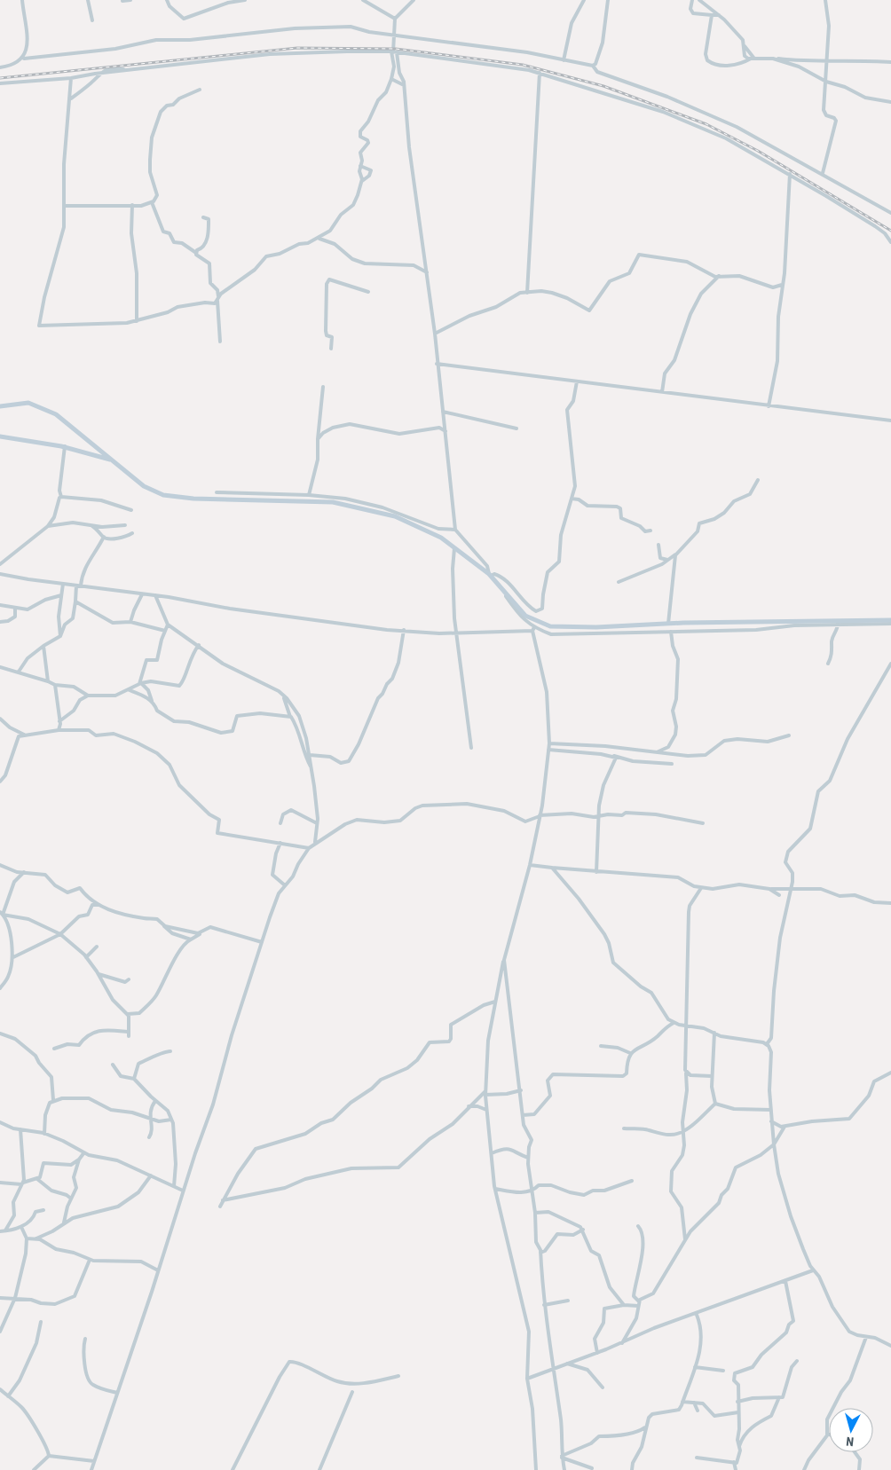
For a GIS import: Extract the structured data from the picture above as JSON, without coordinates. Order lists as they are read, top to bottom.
{
  "north": "bottom"
}
